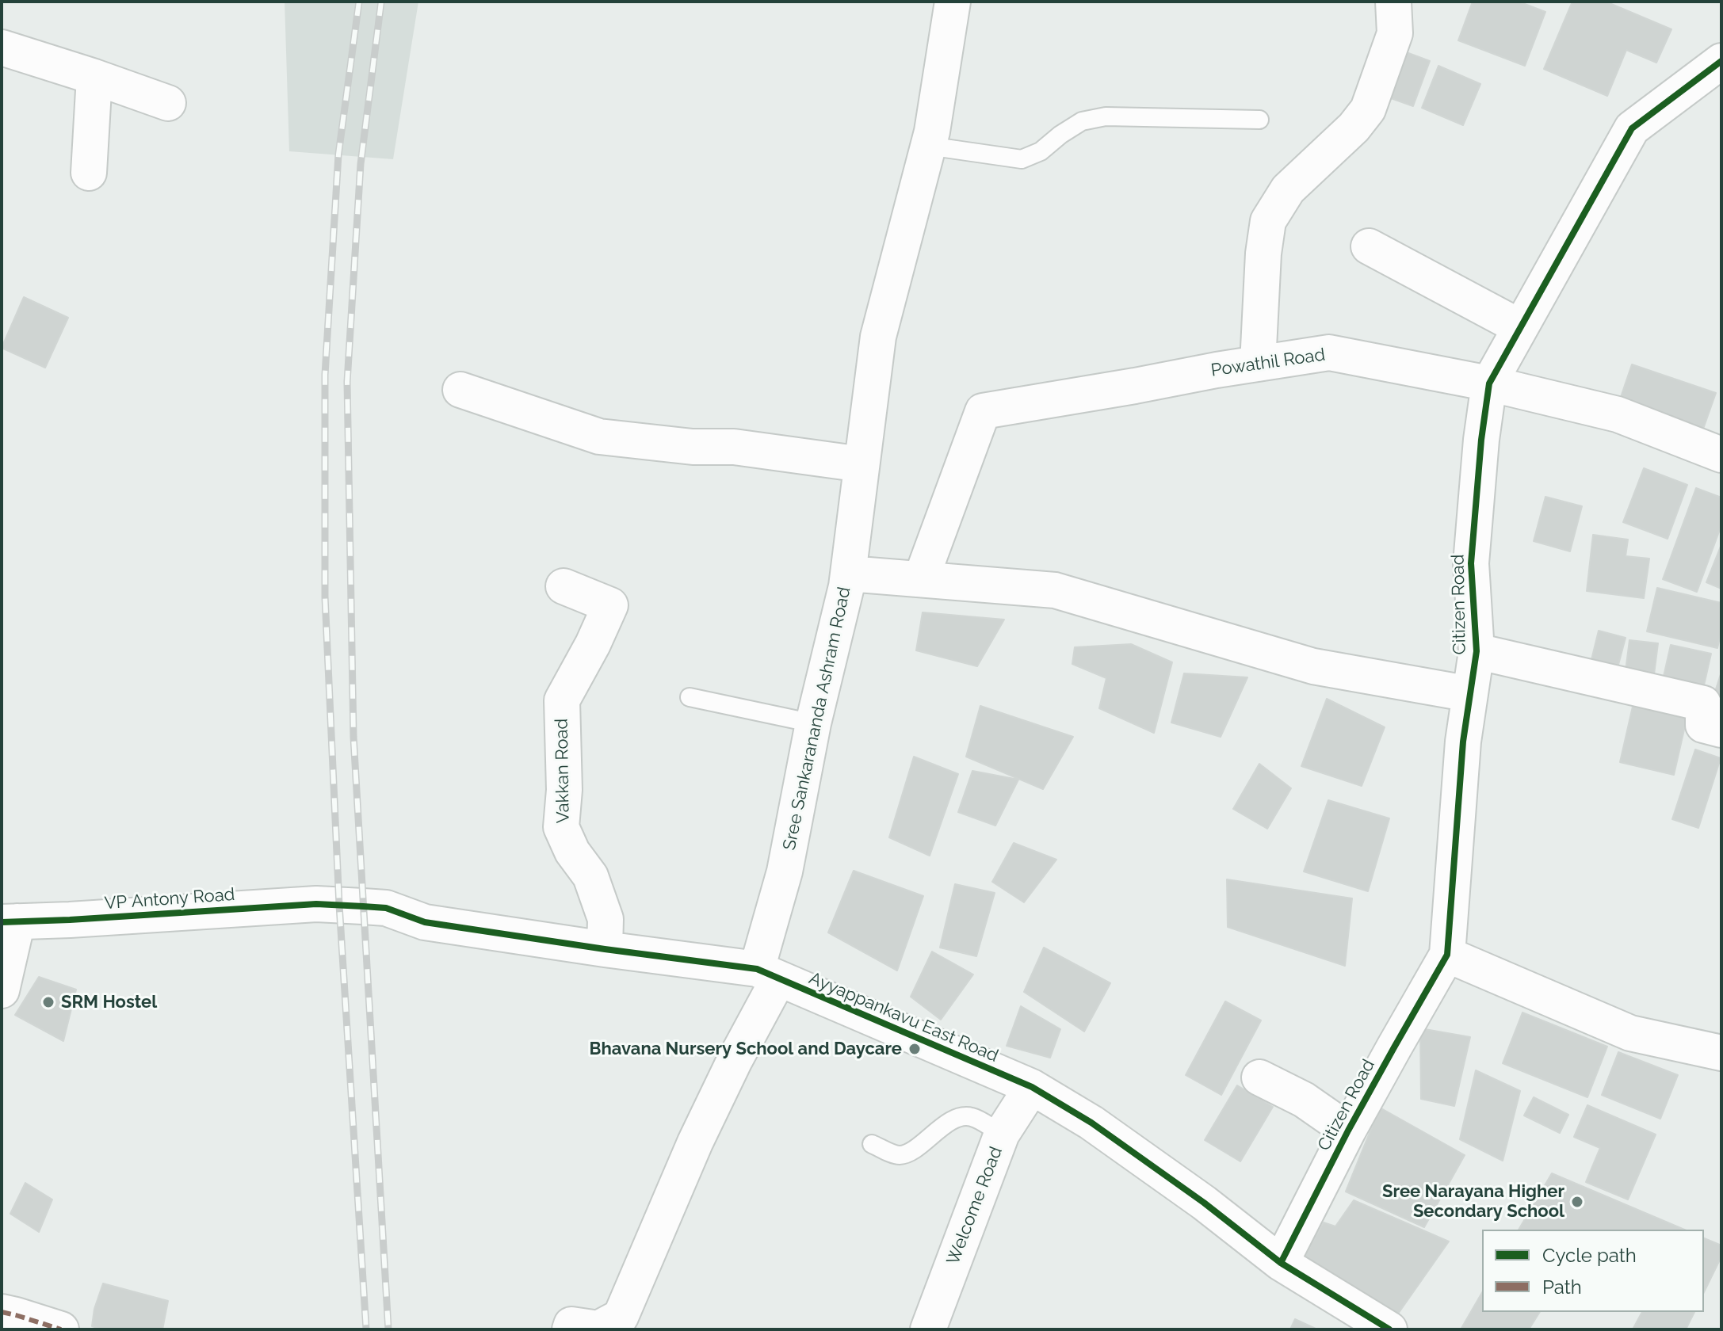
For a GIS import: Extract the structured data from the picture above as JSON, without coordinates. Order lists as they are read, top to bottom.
{
  "streets": {
    "street": [
      "Powathil Road",
      "Citizen Road",
      "Sree Sankarananda Ashram Road",
      "Vakkan Road",
      "VP Antony Road",
      "Ayyappankavu East Road",
      "Welcome Road"
    ]
  },
  "crossings": [
    ["Powathil Road", "Citizen Road"],
    ["Citizen Road", "Ayyappankavu East Road"],
    ["Sree Sankarananda Ashram Road", "Ayyappankavu East Road"],
    ["Vakkan Road", "Ayyappankavu East Road"],
    ["VP Antony Road", "Ayyappankavu East Road"],
    ["Ayyappankavu East Road", "Welcome Road"]
  ],
  "places": ["SRM Hostel", "Bhavana Nursery School and Daycare", "Sree Narayana Higher Secondary School"],
  "legend": ["Cycle path", "Path"]
}
